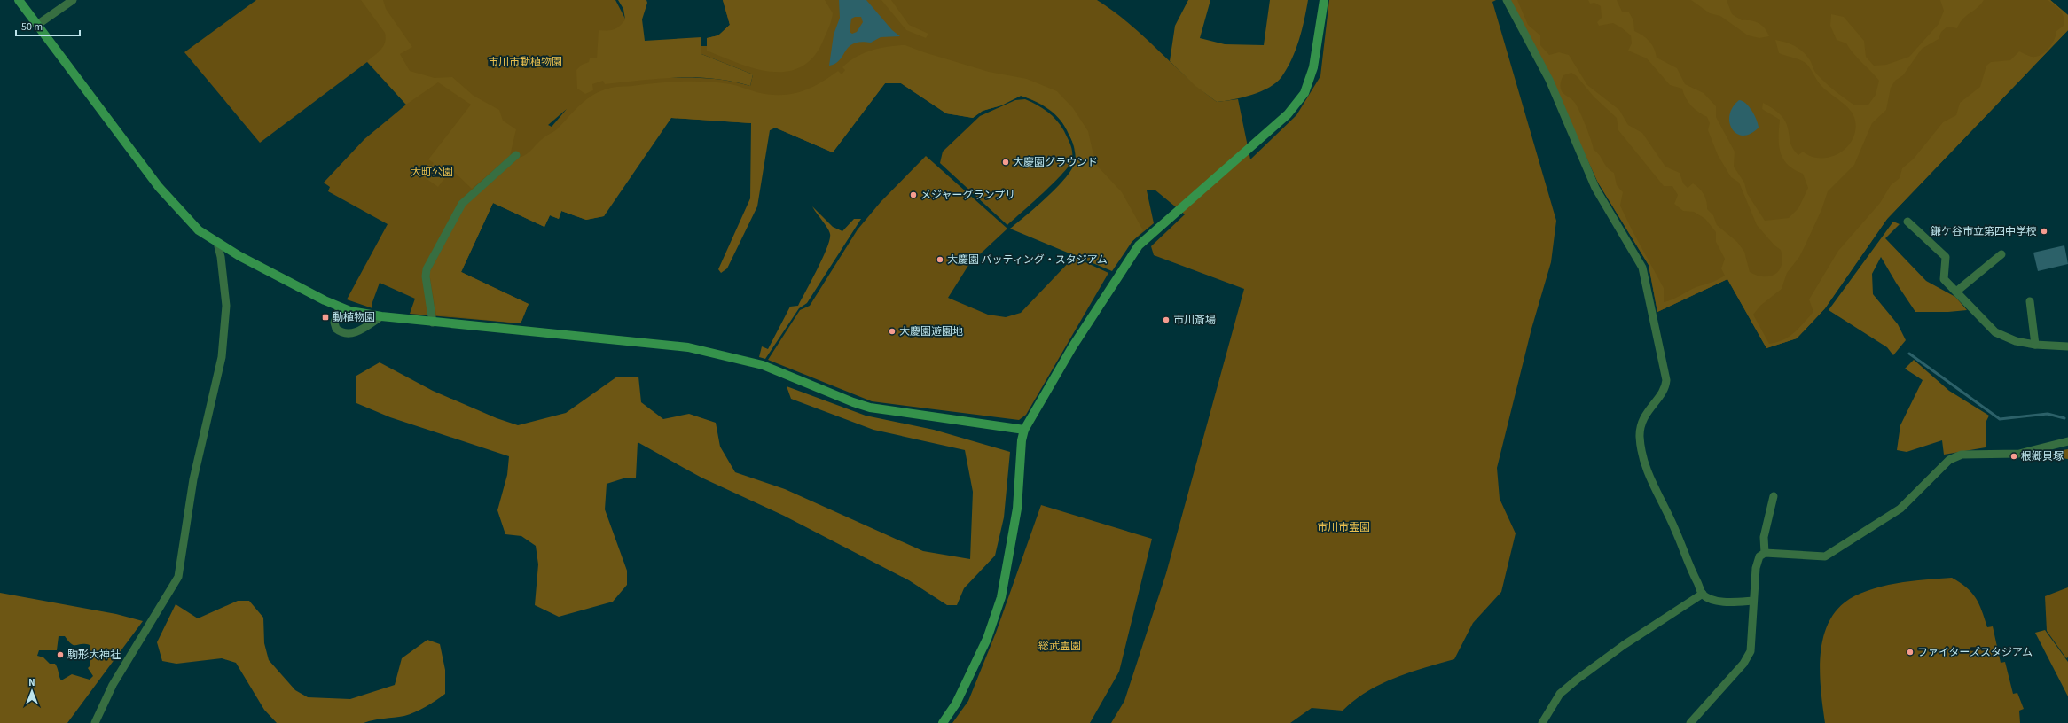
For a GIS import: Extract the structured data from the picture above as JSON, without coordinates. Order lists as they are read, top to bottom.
{
  "parks": [
    "市川市動植物園",
    "大町公園",
    "市川市霊園",
    "総武霊園"
  ],
  "places": {
    "other": [
      "大慶園グラウンド",
      "メジャーグランプリ",
      "鎌ケ谷市立第四中学校",
      "大慶園 バッティング・スタジアム",
      "市川斎場",
      "大慶園遊園地",
      "根郷貝塚",
      "ファイターズスタジアム",
      "駒形大神社"
    ],
    "transit": ["動植物園"]
  },
  "scale_bar": "50 m",
  "north": "top"
}
